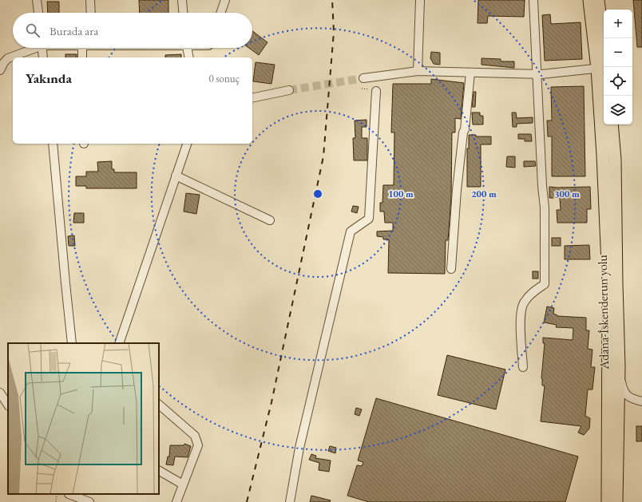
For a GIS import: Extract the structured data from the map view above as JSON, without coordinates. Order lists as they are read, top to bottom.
{
  "streets": {
    "highway": ["Adana-İskenderun yolu"]
  },
  "page": {
    "map_buttons": ["+", "−"],
    "search": "Burada ara",
    "heading": ["Yakında", "0 sonuç"]
  },
  "rings": ["100 m", "200 m", "300 m"]
}
